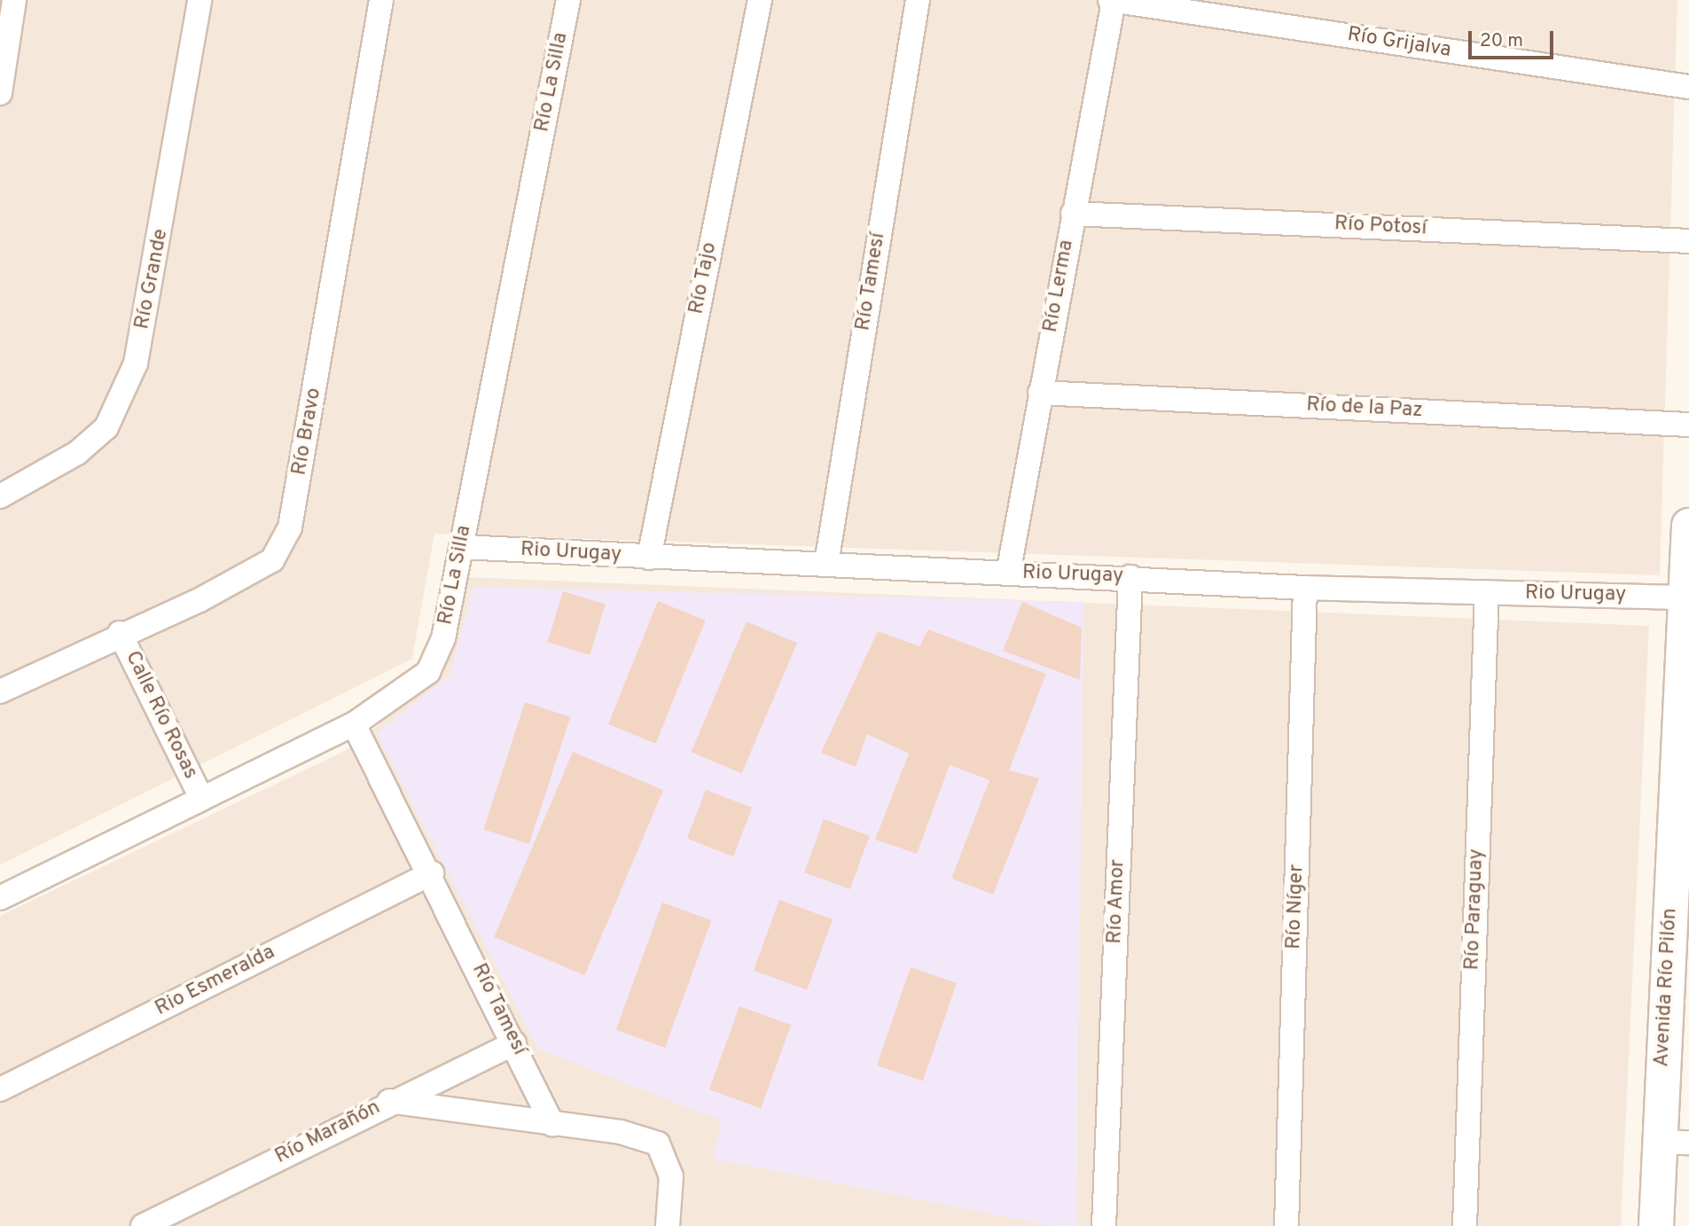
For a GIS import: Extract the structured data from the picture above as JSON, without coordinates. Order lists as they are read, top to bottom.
{
  "streets": {
    "main road": ["Avenida Río Pilón"],
    "street": [
      "Río Grijalva",
      "Río La Silla",
      "Río Potosí",
      "Río Tajo",
      "Río Grande",
      "Río Tamesí",
      "Río Lerma",
      "Río de la Paz",
      "Río Bravo",
      "Rio Urugay",
      "Calle Río Rosas",
      "Río Amor",
      "Río Níger",
      "Río Paraguay",
      "Rio Esmeralda",
      "Río Marañón"
    ]
  },
  "crossings": [
    ["Río Grijalva", "Río Lerma"],
    ["Río La Silla", "Río Tamesí"],
    ["Río La Silla", "Rio Urugay"],
    ["Río La Silla", "Calle Río Rosas"],
    ["Río Potosí", "Río Lerma"],
    ["Río Tajo", "Rio Urugay"],
    ["Río Tamesí", "Rio Urugay"],
    ["Río Tamesí", "Rio Esmeralda"],
    ["Río Tamesí", "Río Marañón"],
    ["Río Lerma", "Río de la Paz"],
    ["Río Lerma", "Rio Urugay"],
    ["Río Bravo", "Calle Río Rosas"],
    ["Rio Urugay", "Río Amor"],
    ["Rio Urugay", "Río Níger"],
    ["Rio Urugay", "Río Paraguay"],
    ["Rio Urugay", "Avenida Río Pilón"]
  ],
  "scale_bar": "20 m"
}
